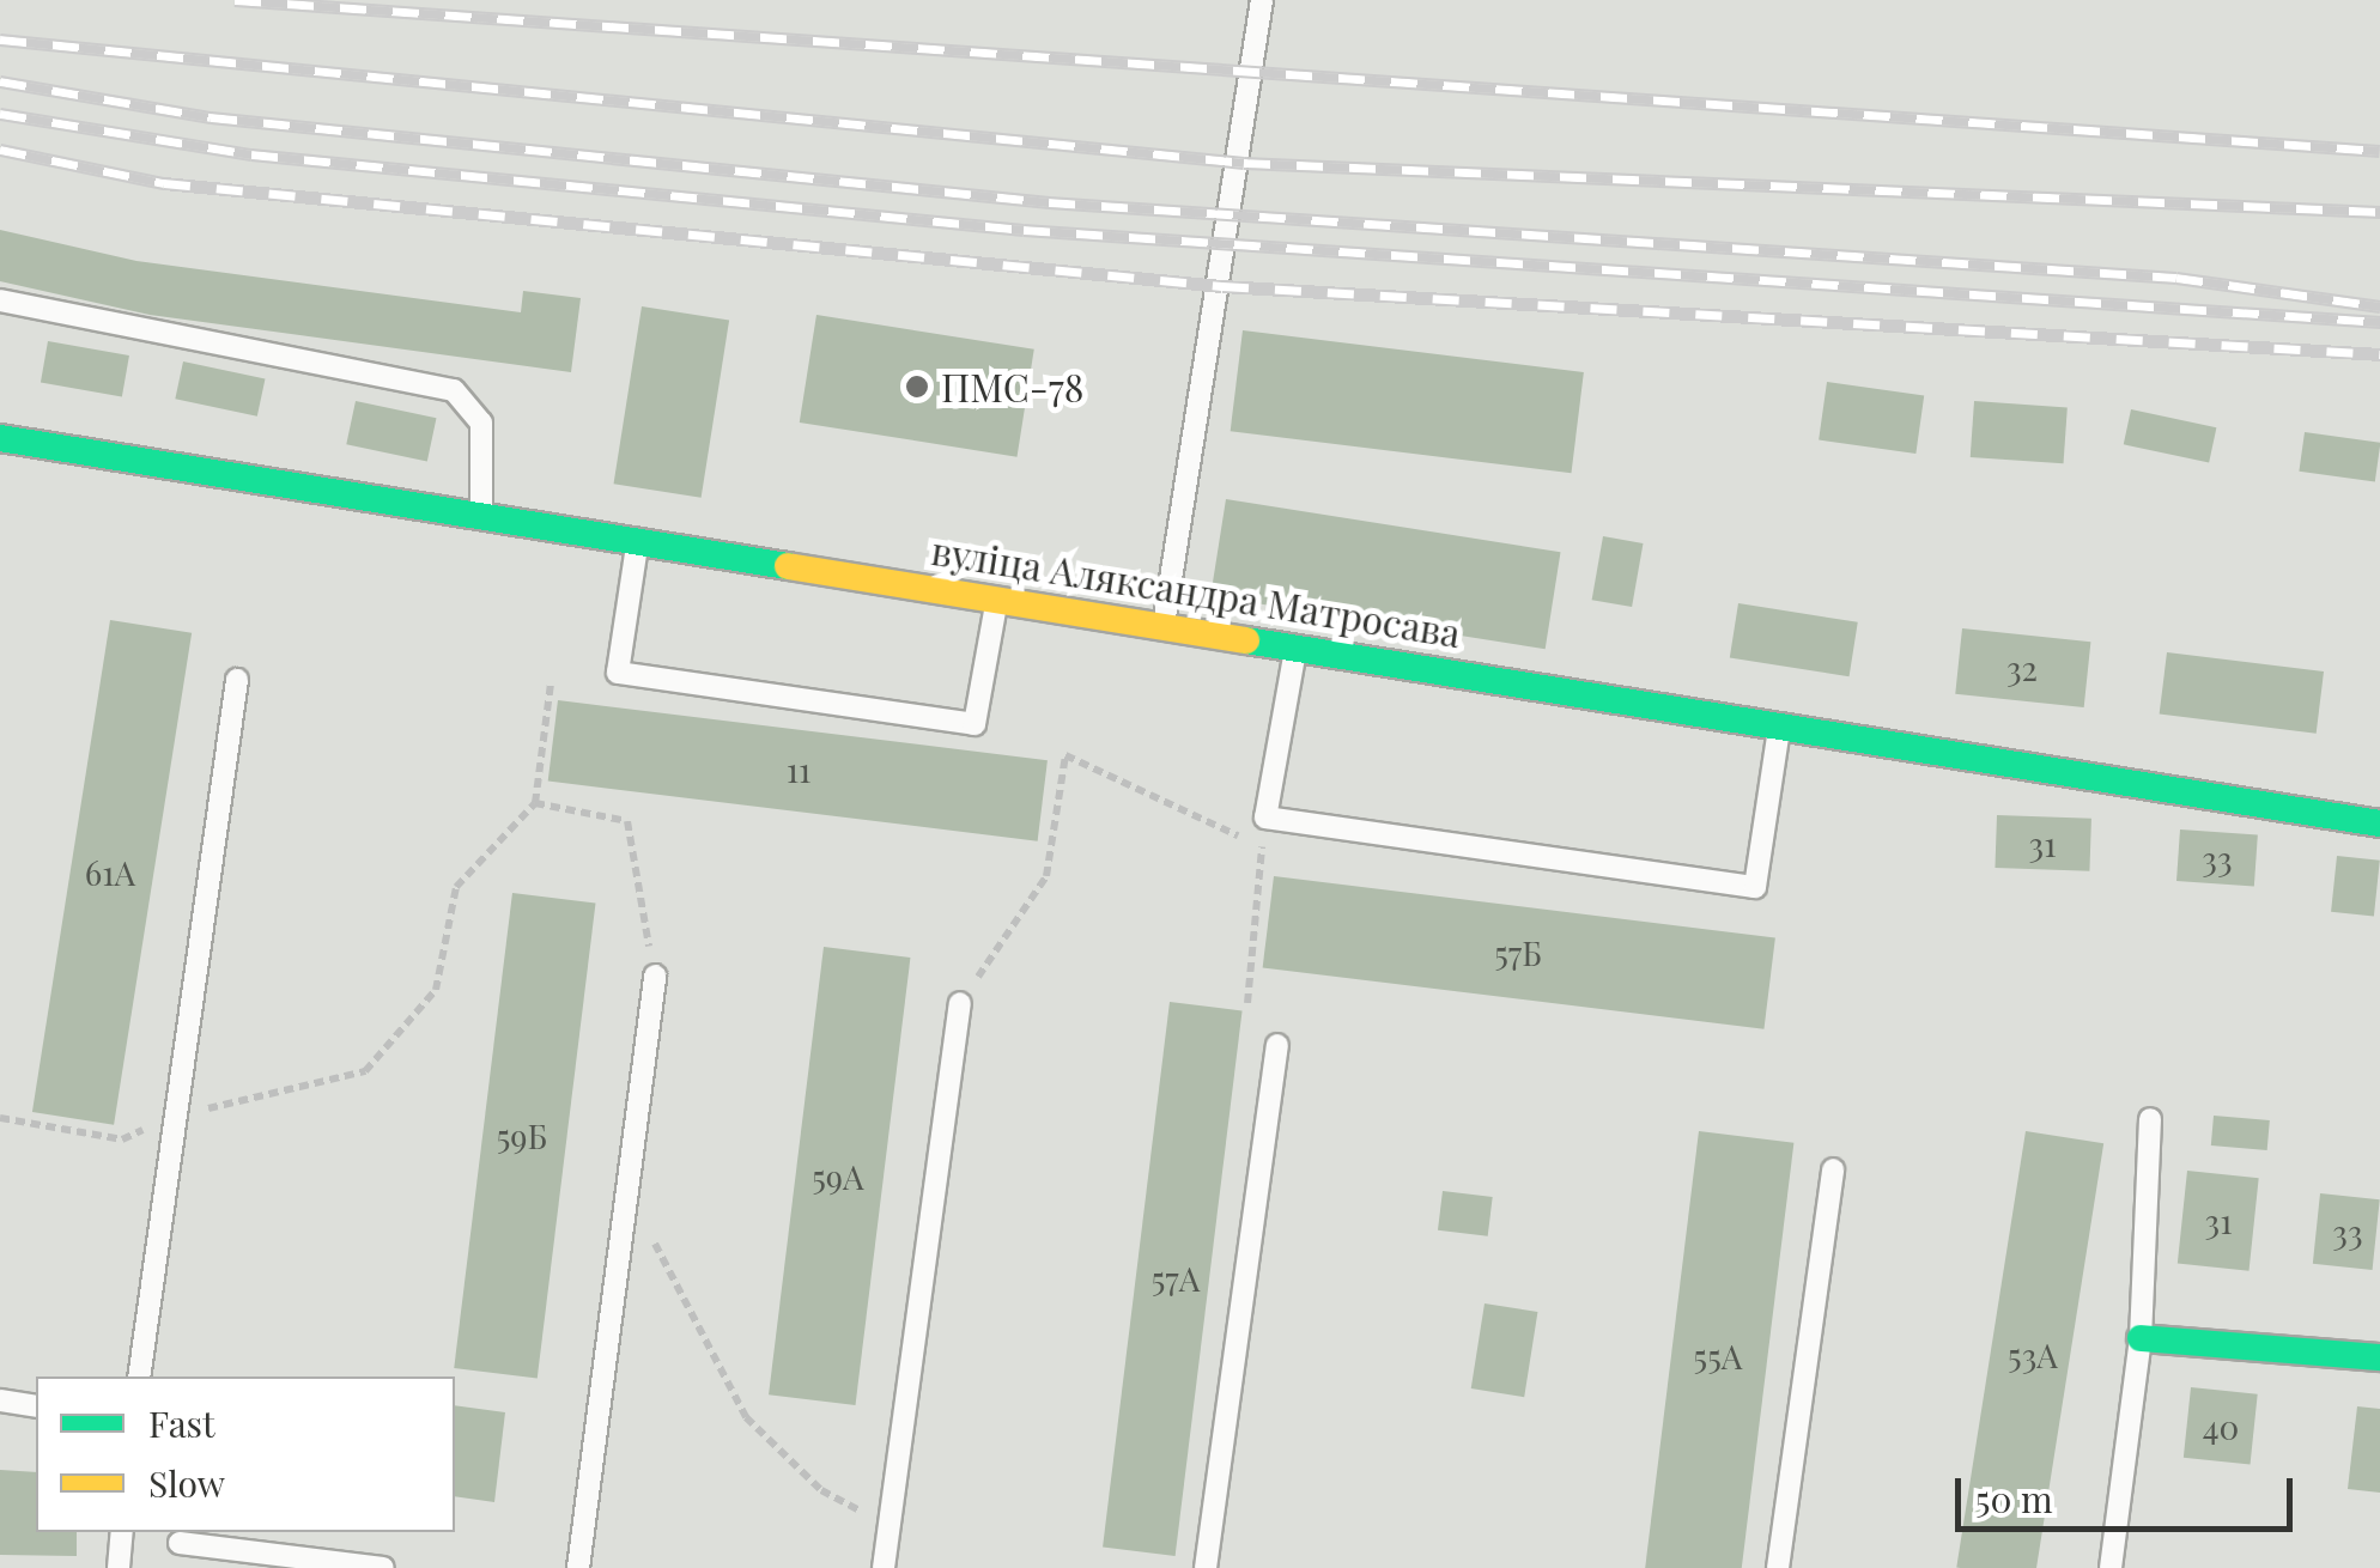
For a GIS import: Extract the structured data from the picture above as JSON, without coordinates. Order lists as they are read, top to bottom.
{
  "streets": {
    "street": ["вуліца Аляксандра Матросава"]
  },
  "places": ["ПМС-78"],
  "house_numbers": [
    "32",
    "11",
    "31",
    "33",
    "61А",
    "57Б",
    "59Б",
    "59А",
    "31",
    "33",
    "57А",
    "53А",
    "55А",
    "40"
  ],
  "legend": ["Fast", "Slow"],
  "scale_bar": "50 m"
}
